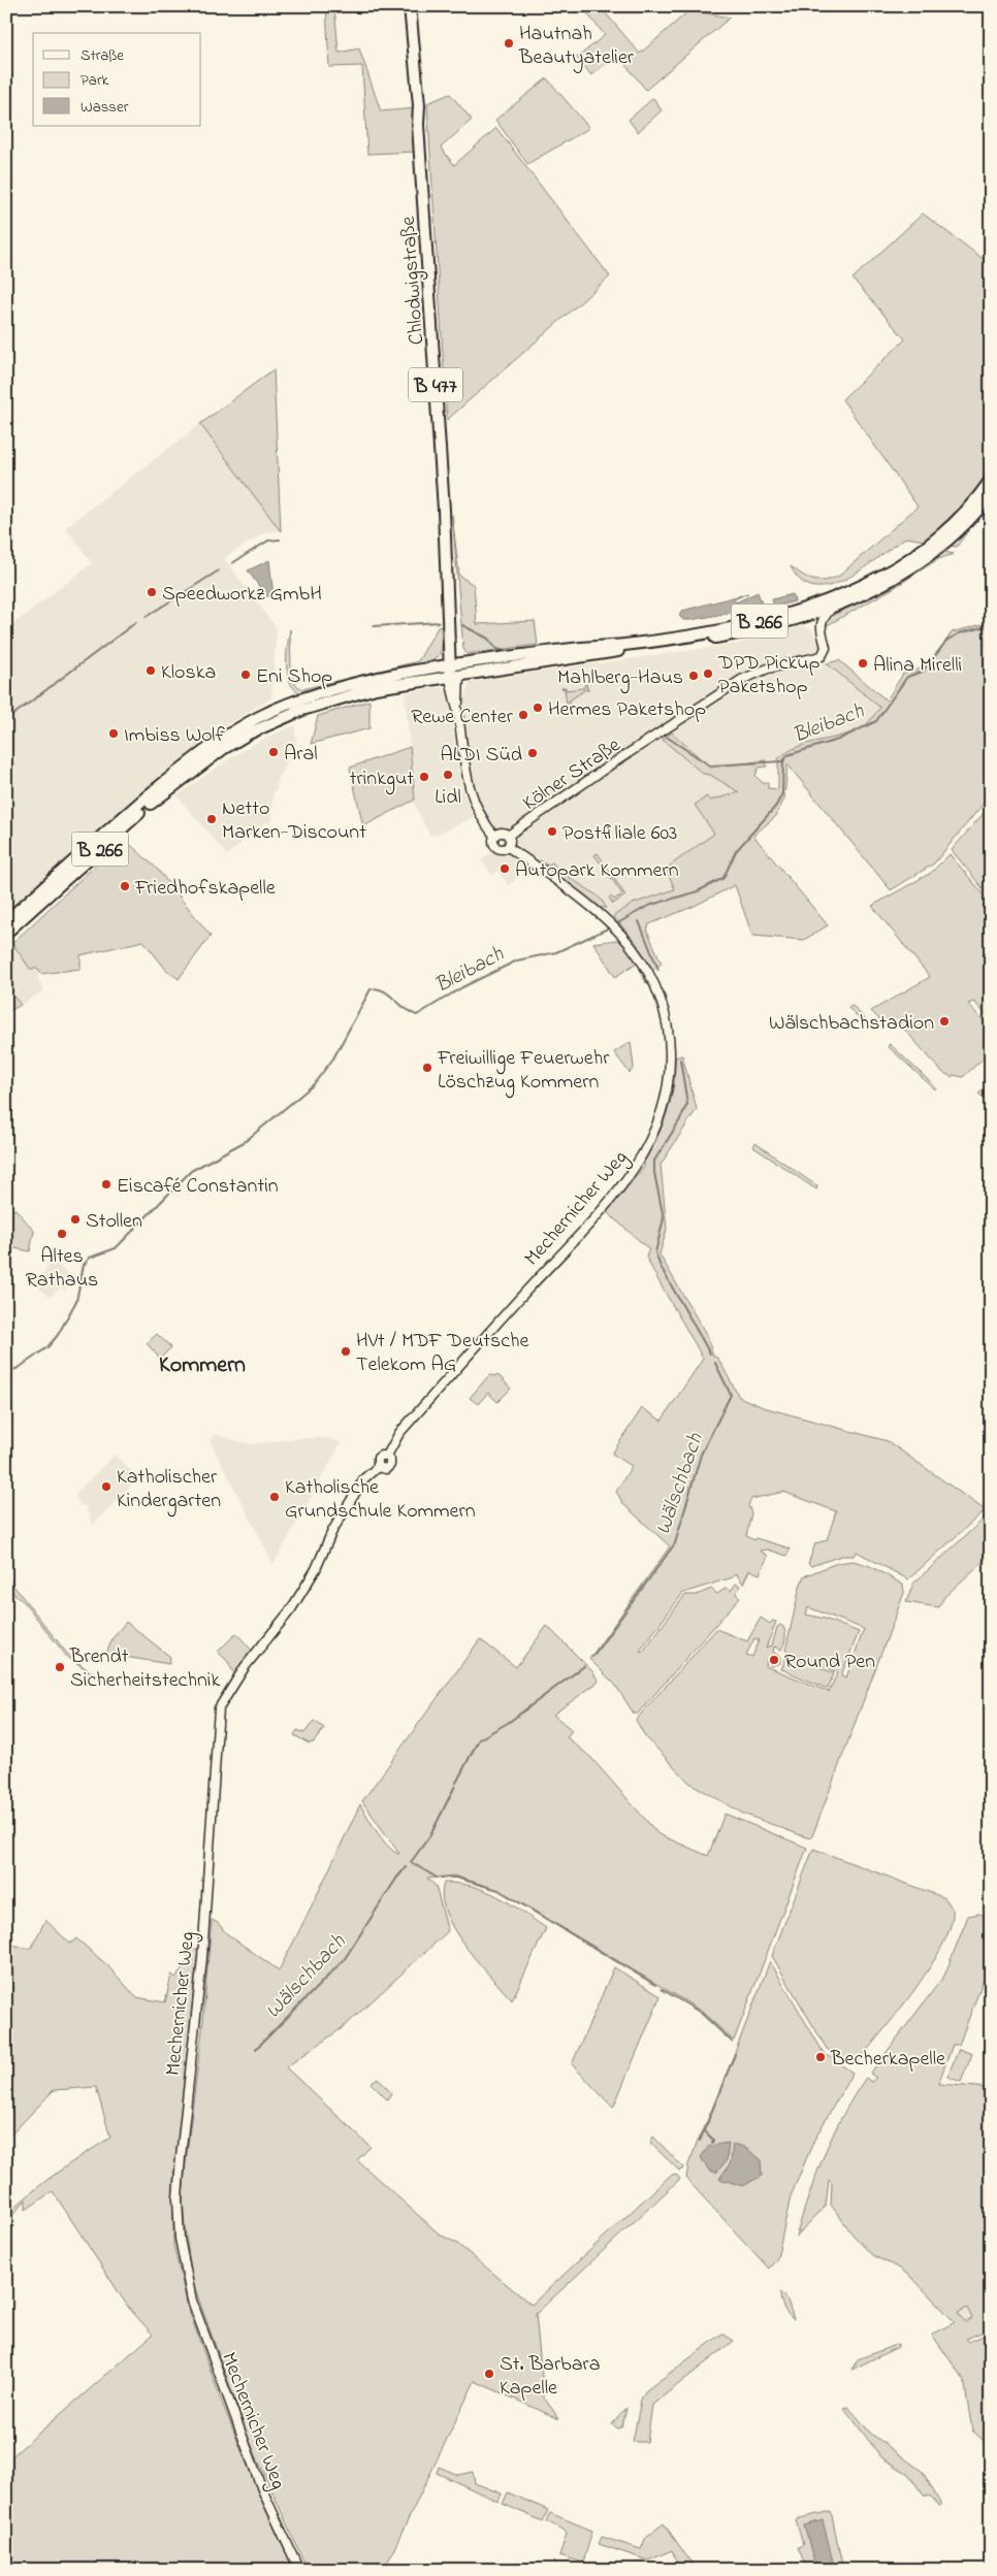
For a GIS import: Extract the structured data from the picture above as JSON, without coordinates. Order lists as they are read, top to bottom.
{
  "streets": {
    "main road": ["Chlodwigstraße", "B 477", "B 266"],
    "street": ["Kölner Straße", "Mechernicher Weg"]
  },
  "crossings": [
    ["Chlodwigstraße", "B 477"],
    ["B 477", "B 266"],
    ["B 477", "Kölner Straße"],
    ["B 477", "Mechernicher Weg"],
    ["B 266", "Kölner Straße"],
    ["Kölner Straße", "Mechernicher Weg"]
  ],
  "districts": ["Kommern"],
  "water": ["Bleibach", "Wälschbach"],
  "places": [
    "Hautnah Beautyatelier",
    "Speedworkz GmbH",
    "Alina Mirelli",
    "Kloska",
    "DPD Pickup Paketshop",
    "Eni Shop",
    "Mahlberg-Haus",
    "Hermes Paketshop",
    "Rewe Center",
    "Imbiss Wolf",
    "Aral",
    "ALDI Süd",
    "Lidl",
    "trinkgut",
    "Netto Marken-Discount",
    "Postfiliale 603",
    "Autopark Kommern",
    "Friedhofskapelle",
    "Wälschbachstadion",
    "Freiwillige Feuerwehr Löschzug Kommern",
    "Eiscafé Constantin",
    "Stollen",
    "Altes Rathaus",
    "HVt / MDF Deutsche Telekom AG",
    "Katholischer Kindergarten",
    "Katholische Grundschule Kommern",
    "Round Pen",
    "Brendt Sicherheitstechnik",
    "Becherkapelle",
    "St. Barbara Kapelle"
  ],
  "legend": ["Straße", "Park", "Wasser"]
}
